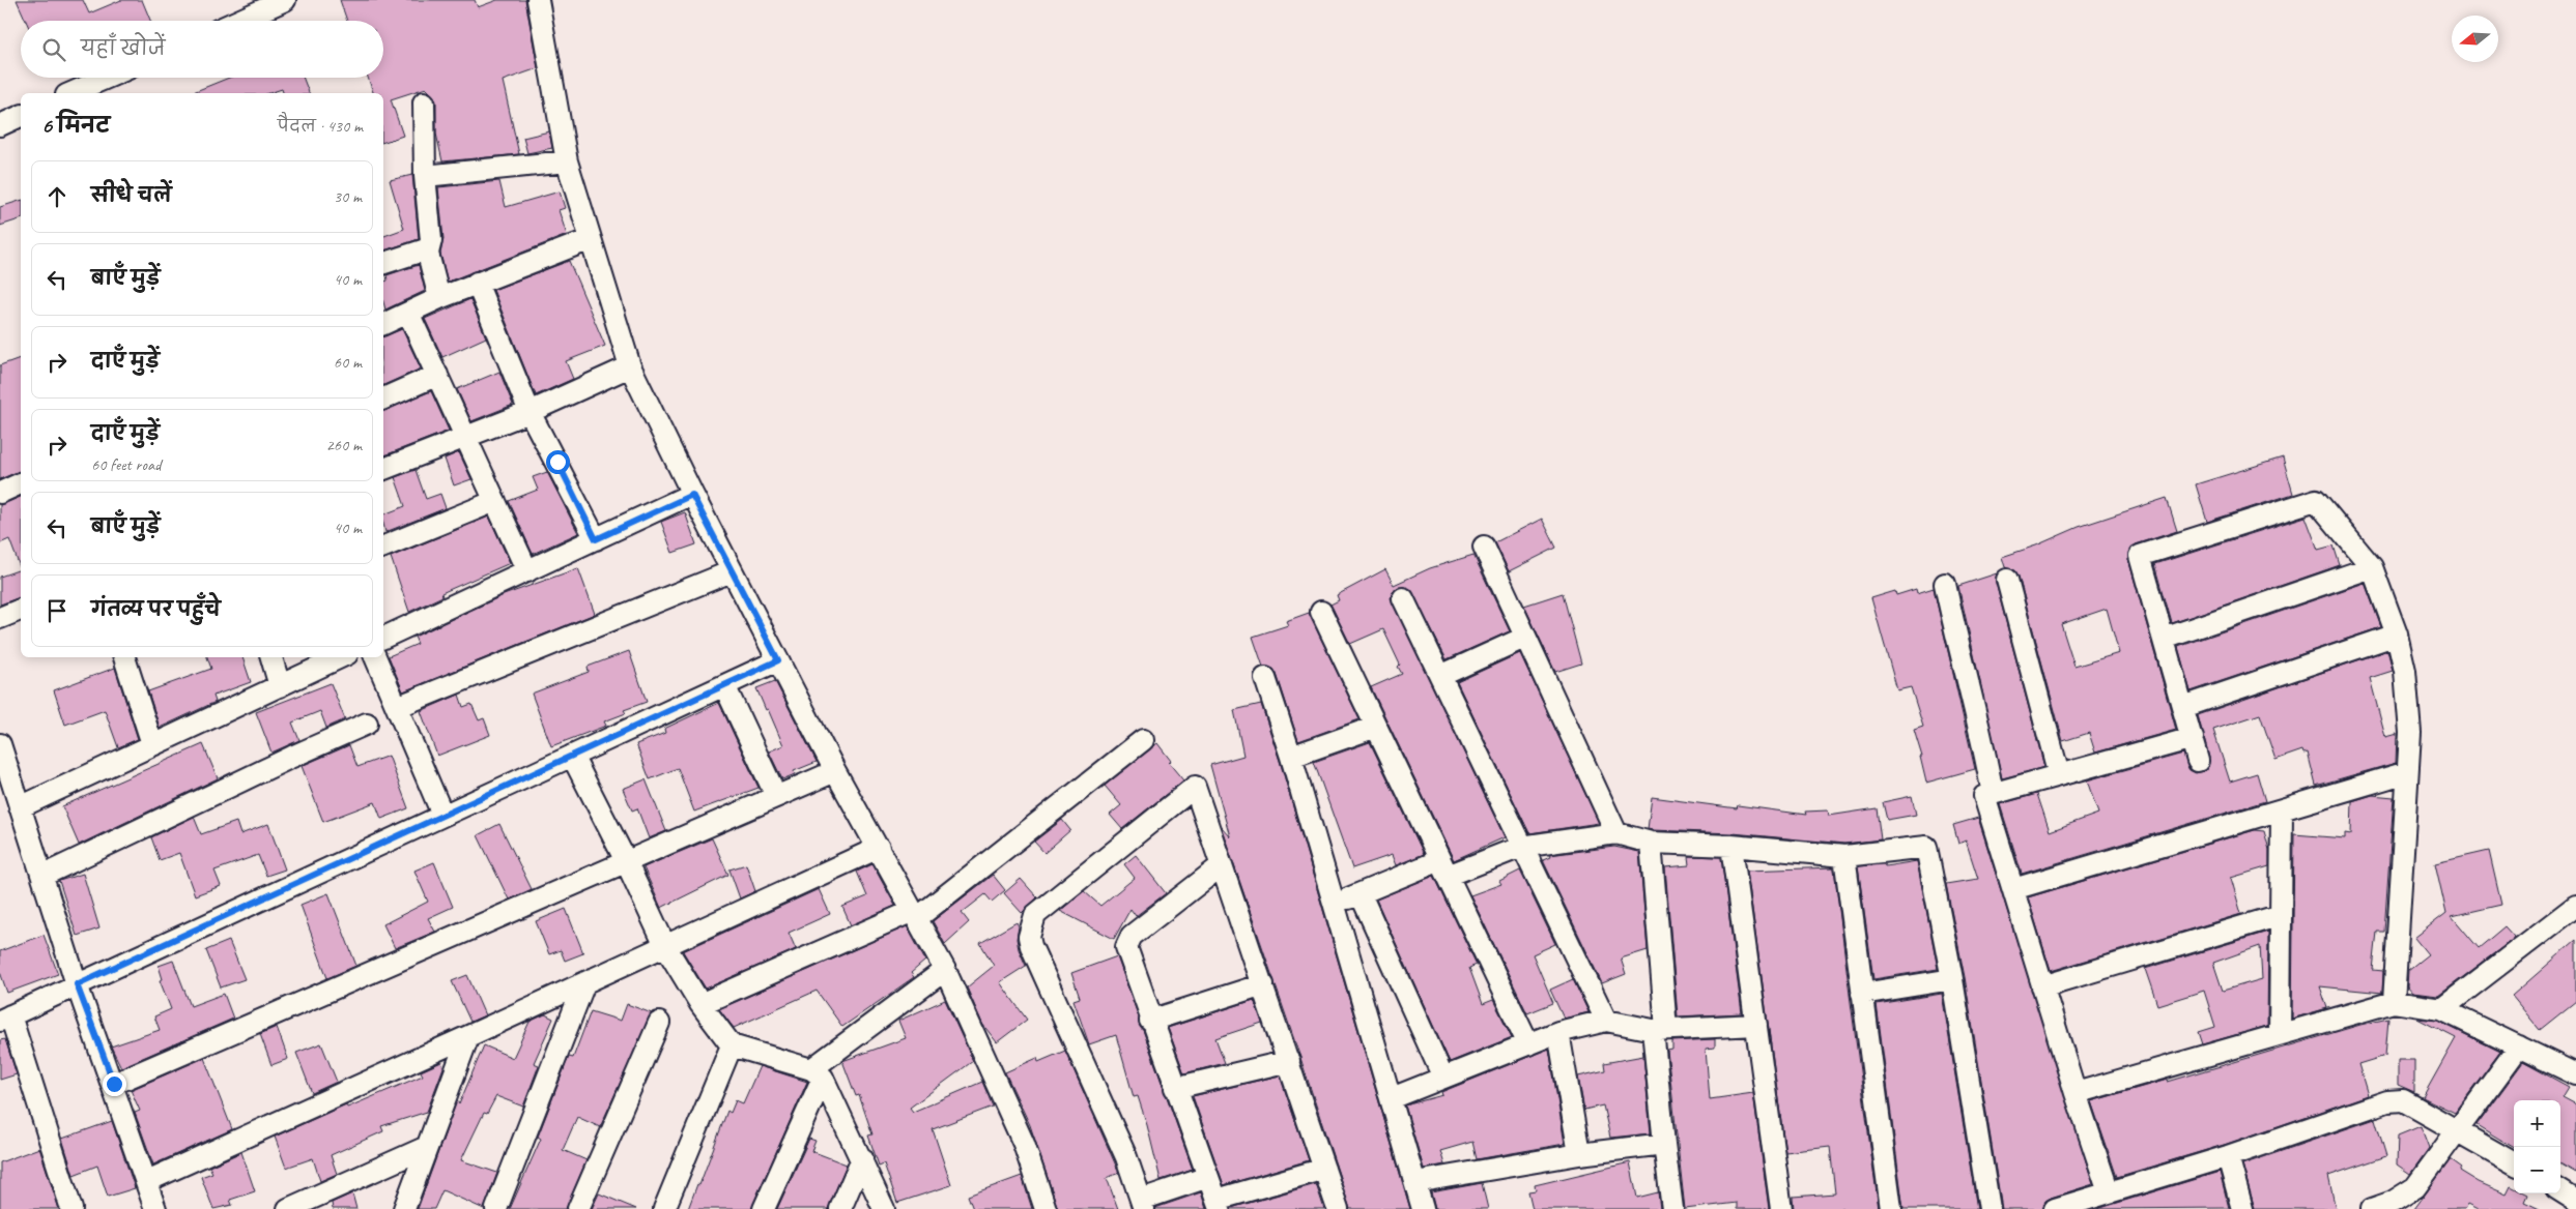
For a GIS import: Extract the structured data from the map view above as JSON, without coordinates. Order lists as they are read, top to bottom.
{
  "north": "left",
  "page": {
    "search": "यहाँ खोजें",
    "heading": ["6 मिनट", "पैदल · 430 m"],
    "list": [
      ["सीधे चलें", "30 m"],
      ["बाएँ मुड़ें", "40 m"],
      ["दाएँ मुड़ें", "60 m"],
      ["दाएँ मुड़ें", "60 feet road", "260 m"],
      ["बाएँ मुड़ें", "40 m"],
      "गंतव्य पर पहुँचे"
    ],
    "map_buttons": ["+", "−"]
  }
}
